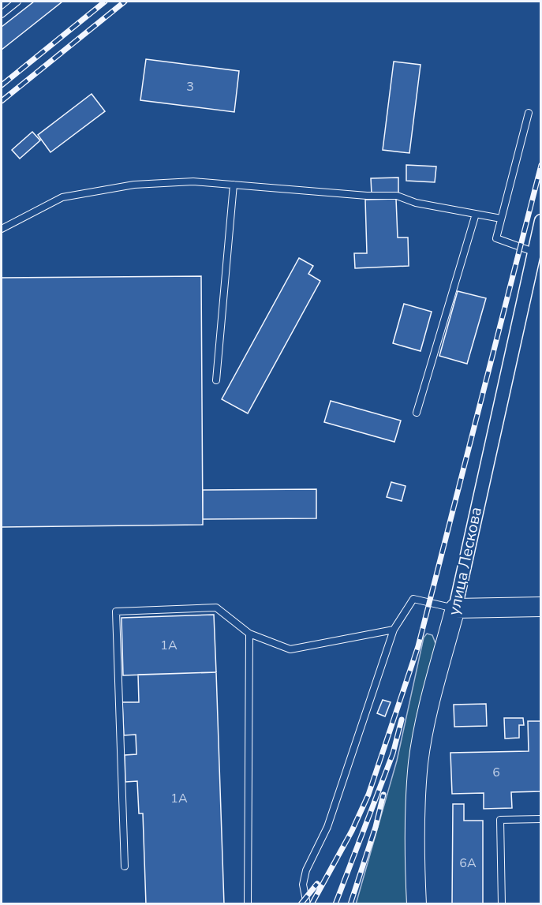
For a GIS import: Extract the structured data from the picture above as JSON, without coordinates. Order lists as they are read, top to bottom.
{
  "streets": {
    "main road": ["улица Лескова"]
  },
  "house_numbers": [
    "3",
    "1А",
    "6",
    "1А",
    "6А"
  ]
}
